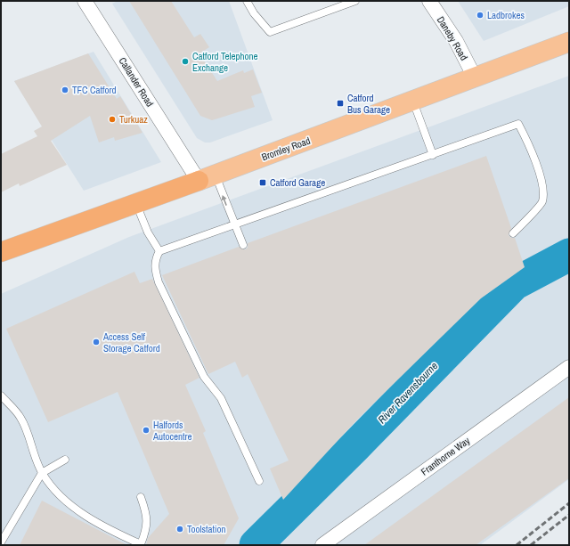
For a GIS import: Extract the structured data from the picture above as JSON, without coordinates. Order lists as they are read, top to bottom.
{
  "streets": {
    "highway": ["Bromley Road"],
    "street": ["Daneby Road", "Callander Road", "Franthorne Way"]
  },
  "crossings": [
    ["Daneby Road", "Bromley Road"],
    ["Callander Road", "Bromley Road"]
  ],
  "water": ["River Ravensbourne"],
  "places": {
    "other": [
      "Ladbrokes",
      "Catford Telephone Exchange",
      "TFC Catford",
      "Turkuaz",
      "Access Self Storage Catford",
      "Halfords Autocentre",
      "Toolstation"
    ],
    "transit": ["Catford Bus Garage", "Catford Garage"]
  }
}
